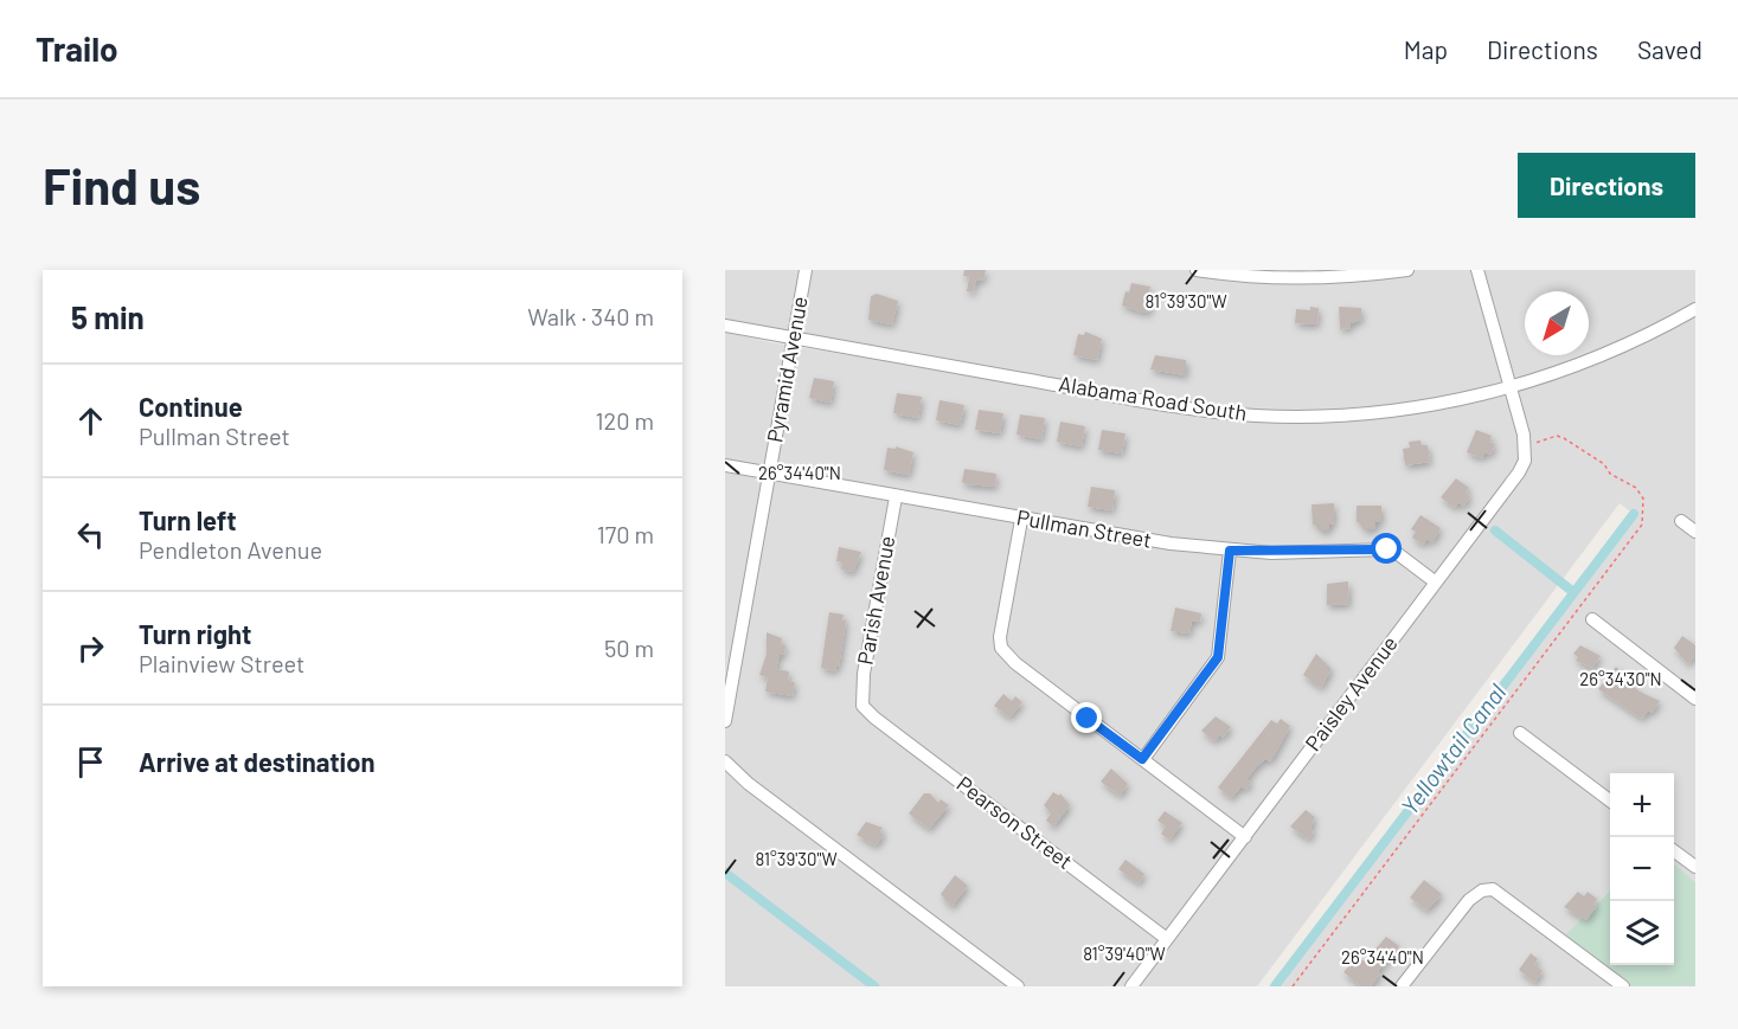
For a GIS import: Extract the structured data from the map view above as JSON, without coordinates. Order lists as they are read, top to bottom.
{
  "streets": {
    "street": [
      "Pyramid Avenue",
      "Alabama Road South",
      "Pullman Street",
      "Parish Avenue",
      "Paisley Avenue",
      "Pearson Street"
    ]
  },
  "crossings": [
    ["Pyramid Avenue", "Alabama Road South"],
    ["Pyramid Avenue", "Pullman Street"],
    ["Alabama Road South", "Paisley Avenue"],
    ["Pullman Street", "Parish Avenue"],
    ["Pullman Street", "Paisley Avenue"],
    ["Parish Avenue", "Pearson Street"],
    ["Paisley Avenue", "Pearson Street"]
  ],
  "water": ["Yellowtail Canal"],
  "north": "bottom left",
  "page": {
    "header": "Trailo",
    "nav": ["Map", "Directions", "Saved"],
    "buttons": "Directions",
    "title": "Find us",
    "heading": ["5 min", "Walk · 340 m"],
    "list": [
      ["Continue", "Pullman Street", "120 m"],
      ["Turn left", "Pendleton Avenue", "170 m"],
      ["Turn right", "Plainview Street", "50 m"],
      "Arrive at destination"
    ],
    "map_buttons": ["+", "−"]
  },
  "coordinates": [
    "81°39'30\"W",
    "26°34'40\"N",
    "26°34'30\"N",
    "81°39'40\"W"
  ]
}
